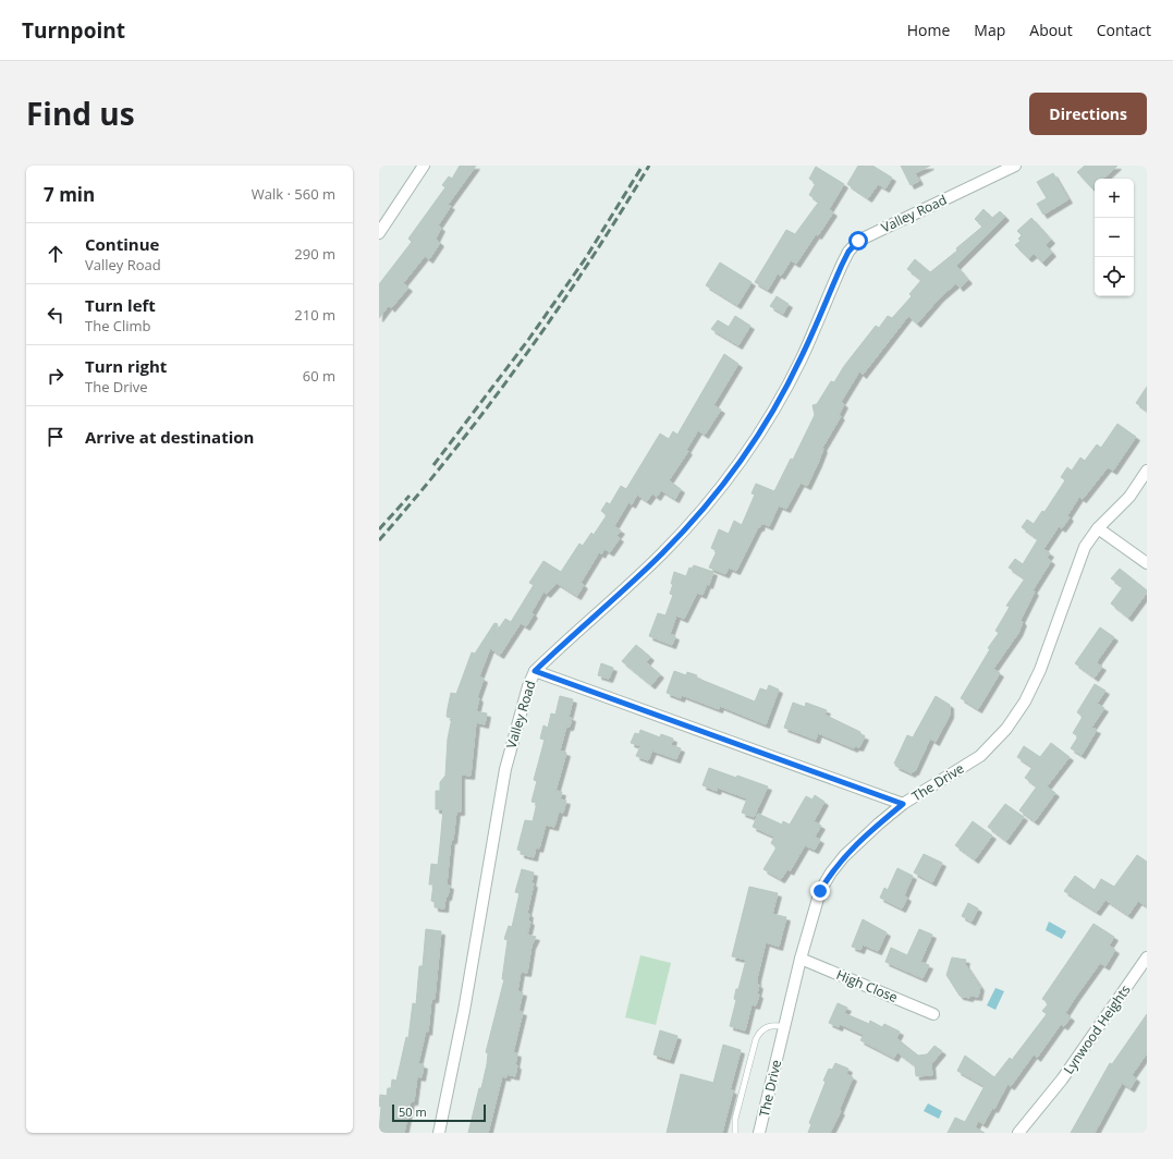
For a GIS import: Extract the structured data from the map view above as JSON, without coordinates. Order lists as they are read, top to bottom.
{
  "streets": {
    "street": [
      "Valley Road",
      "The Drive",
      "High Close",
      "Lynwood Heights"
    ]
  },
  "crossings": [
    ["The Drive", "High Close"]
  ],
  "scale_bar": "50 m",
  "page": {
    "header": "Turnpoint",
    "nav": [
      "Home",
      "Map",
      "About",
      "Contact"
    ],
    "title": "Find us",
    "buttons": "Directions",
    "heading": ["7 min", "Walk · 560 m"],
    "map_buttons": ["+", "−"],
    "list": [
      ["Continue", "Valley Road", "290 m"],
      ["Turn left", "The Climb", "210 m"],
      ["Turn right", "The Drive", "60 m"],
      "Arrive at destination"
    ],
    "scale": "50 m"
  }
}
